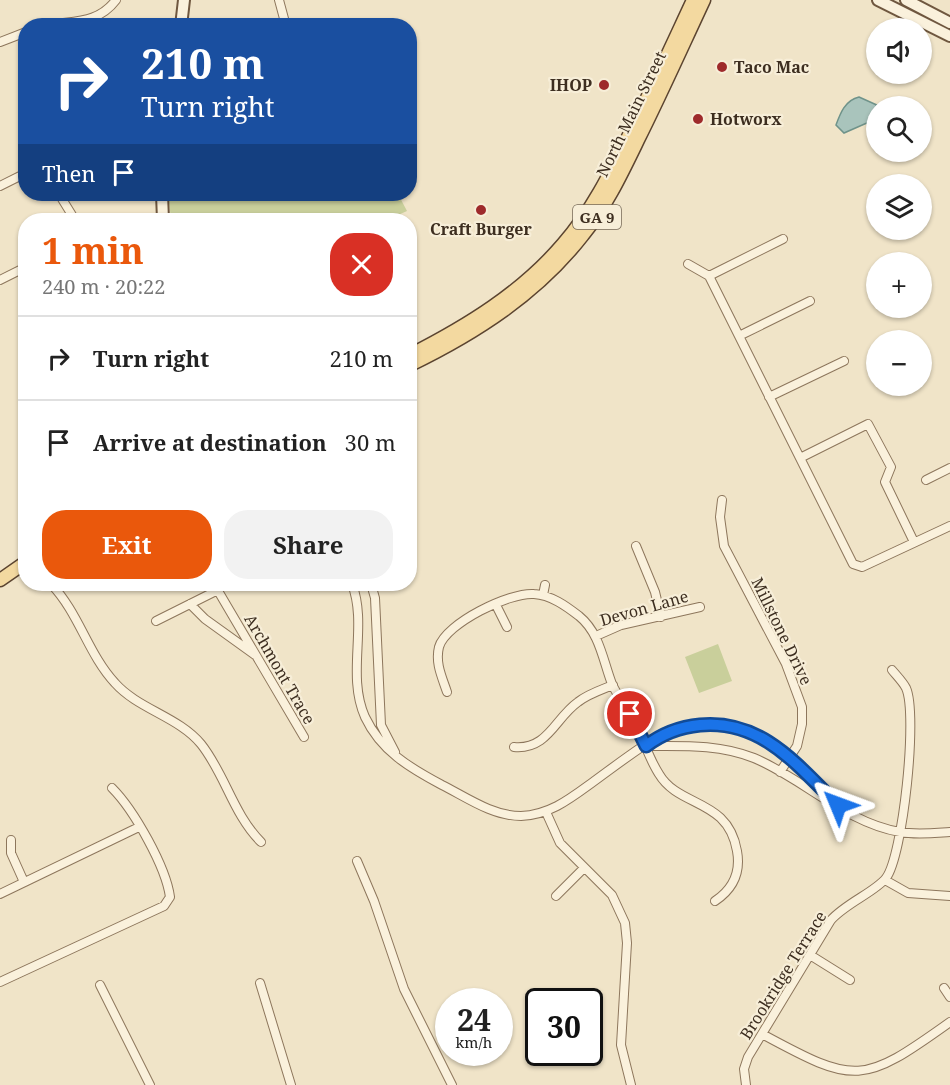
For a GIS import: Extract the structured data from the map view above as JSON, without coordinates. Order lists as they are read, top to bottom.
{
  "streets": {
    "main road": ["North Main Street", "GA 9"],
    "street": [
      "Devon Lane",
      "Millstone Drive",
      "Archmont Trace",
      "Brookridge Terrace"
    ]
  },
  "places": [
    "Taco Mac",
    "IHOP",
    "Hotworx",
    "Craft Burger"
  ],
  "page": {
    "map_buttons": ["+", "−"],
    "turn": ["210 m", "Turn right"],
    "then": "Then",
    "heading": ["1 min", "240 m · 20:22"],
    "list": [
      {
        "name": "Turn right",
        "value": "210 m"
      },
      {
        "name": "Arrive at destination",
        "value": "30 m"
      }
    ],
    "buttons": ["Exit", "Share"],
    "speed": "24 km/h",
    "limit": "30"
  }
}
